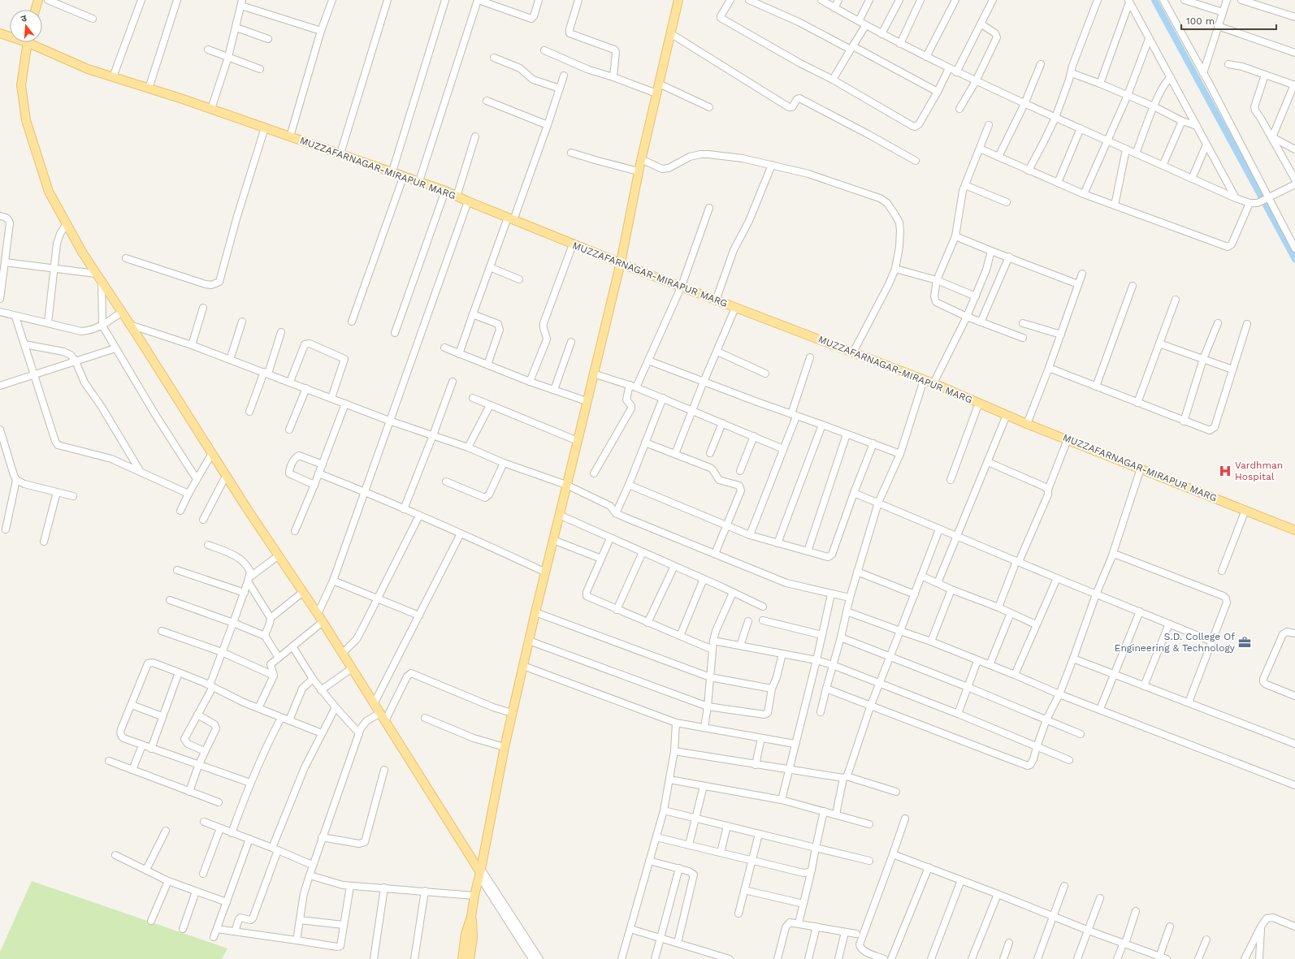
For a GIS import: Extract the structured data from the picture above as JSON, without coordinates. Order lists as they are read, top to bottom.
{
  "streets": {
    "main road": ["MUZZAFARNAGAR-MIRAPUR MARG"]
  },
  "places": {
    "hospital": ["Vardhman Hospital"],
    "office": ["S.D. College Of Engineering & Technology"]
  },
  "scale_bar": "100 m",
  "north": "top"
}
